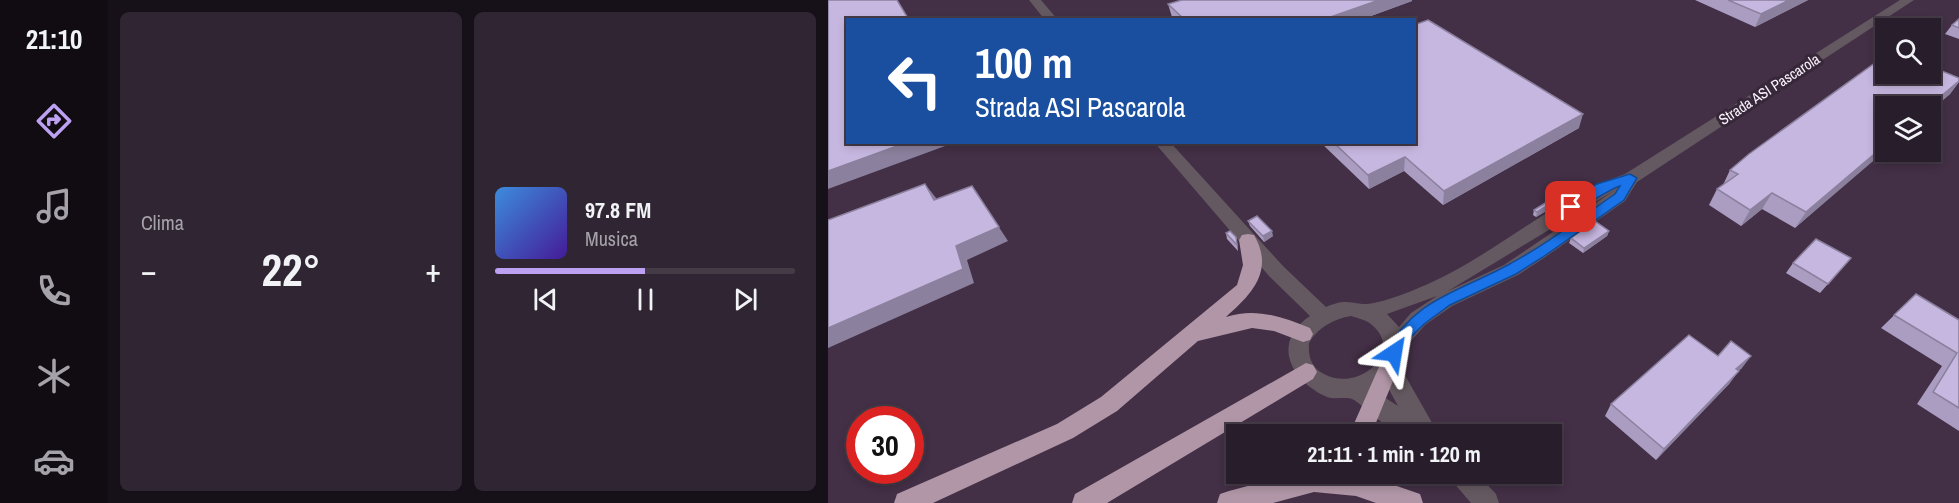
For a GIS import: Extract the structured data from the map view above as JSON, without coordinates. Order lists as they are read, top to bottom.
{
  "streets": {
    "street": ["Strada ASI Pascarola"]
  },
  "page": {
    "tabs": "21:10",
    "tile": "Clima",
    "turn": ["100 m", "Strada ASI Pascarola"],
    "song": ["97.8 FM", "Musica"],
    "heat": ["−", "22°", "+"],
    "limit": "30",
    "trip": "21:11 · 1 min · 120 m"
  }
}
